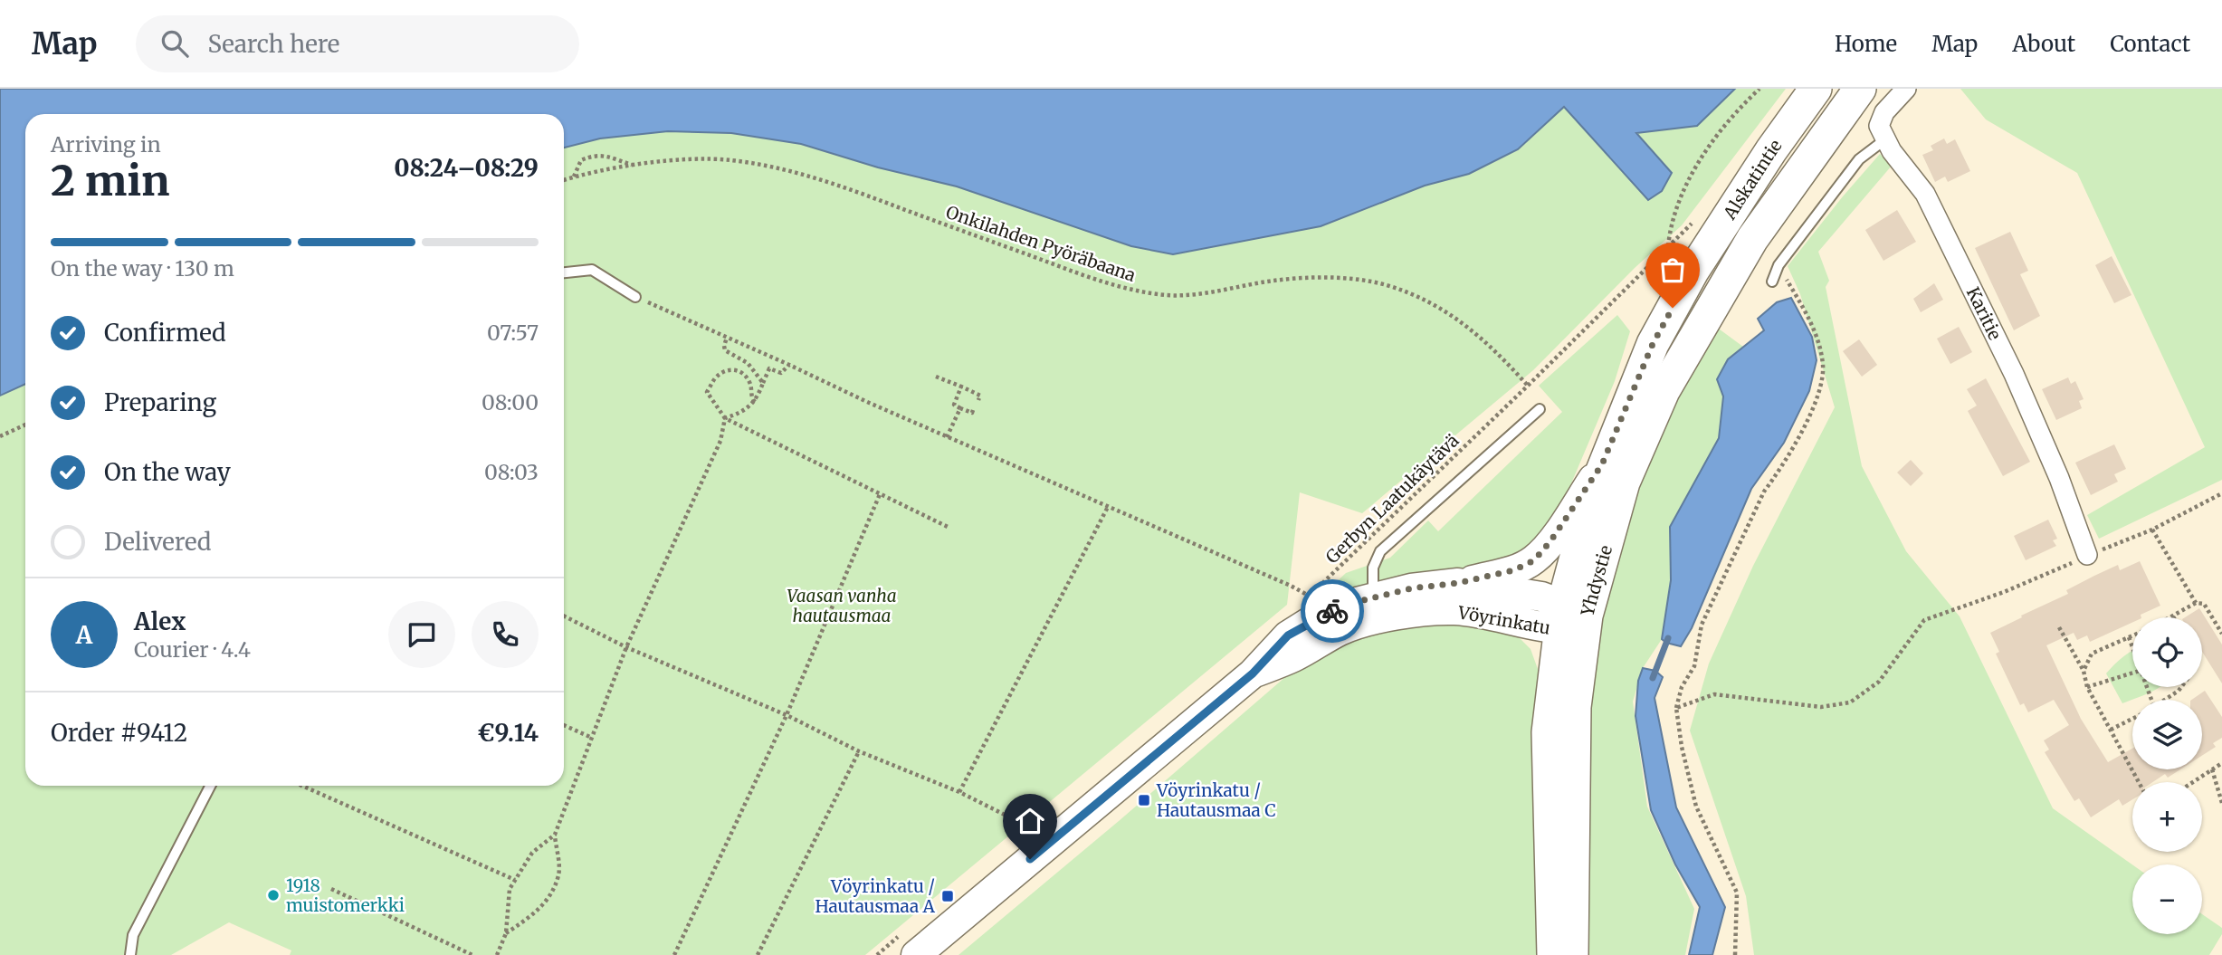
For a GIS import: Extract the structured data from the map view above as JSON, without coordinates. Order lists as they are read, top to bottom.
{
  "streets": {
    "main road": ["Alskatintie", "Yhdystie", "Vöyrinkatu"],
    "street": ["Karitie"],
    "path": ["Onkilahden Pyöräbaana", "Gerbyn Laatukäytävä"]
  },
  "crossings": [
    ["Alskatintie", "Yhdystie"],
    ["Onkilahden Pyöräbaana", "Gerbyn Laatukäytävä"],
    ["Yhdystie", "Vöyrinkatu"]
  ],
  "parks": ["Vaasan vanha hautausmaa"],
  "places": {
    "transit": ["Vöyrinkatu / Hautausmaa C", "Vöyrinkatu / Hautausmaa A"],
    "other": ["1918 muistomerkki"]
  },
  "page": {
    "header": "Map",
    "search": "Search here",
    "nav": [
      "Home",
      "Map",
      "About",
      "Contact"
    ],
    "heading": ["2 min", "Arriving in", "08:24–08:29"],
    "panel": [
      "Alex",
      "Courier · 4.4",
      "Order #9412",
      "€9.14"
    ],
    "bar": "On the way · 130 m",
    "list": [
      ["Confirmed", "07:57"],
      ["Preparing", "08:00"],
      ["On the way", "08:03"],
      "Delivered"
    ],
    "round": "A",
    "map_buttons": ["+", "−"]
  }
}
